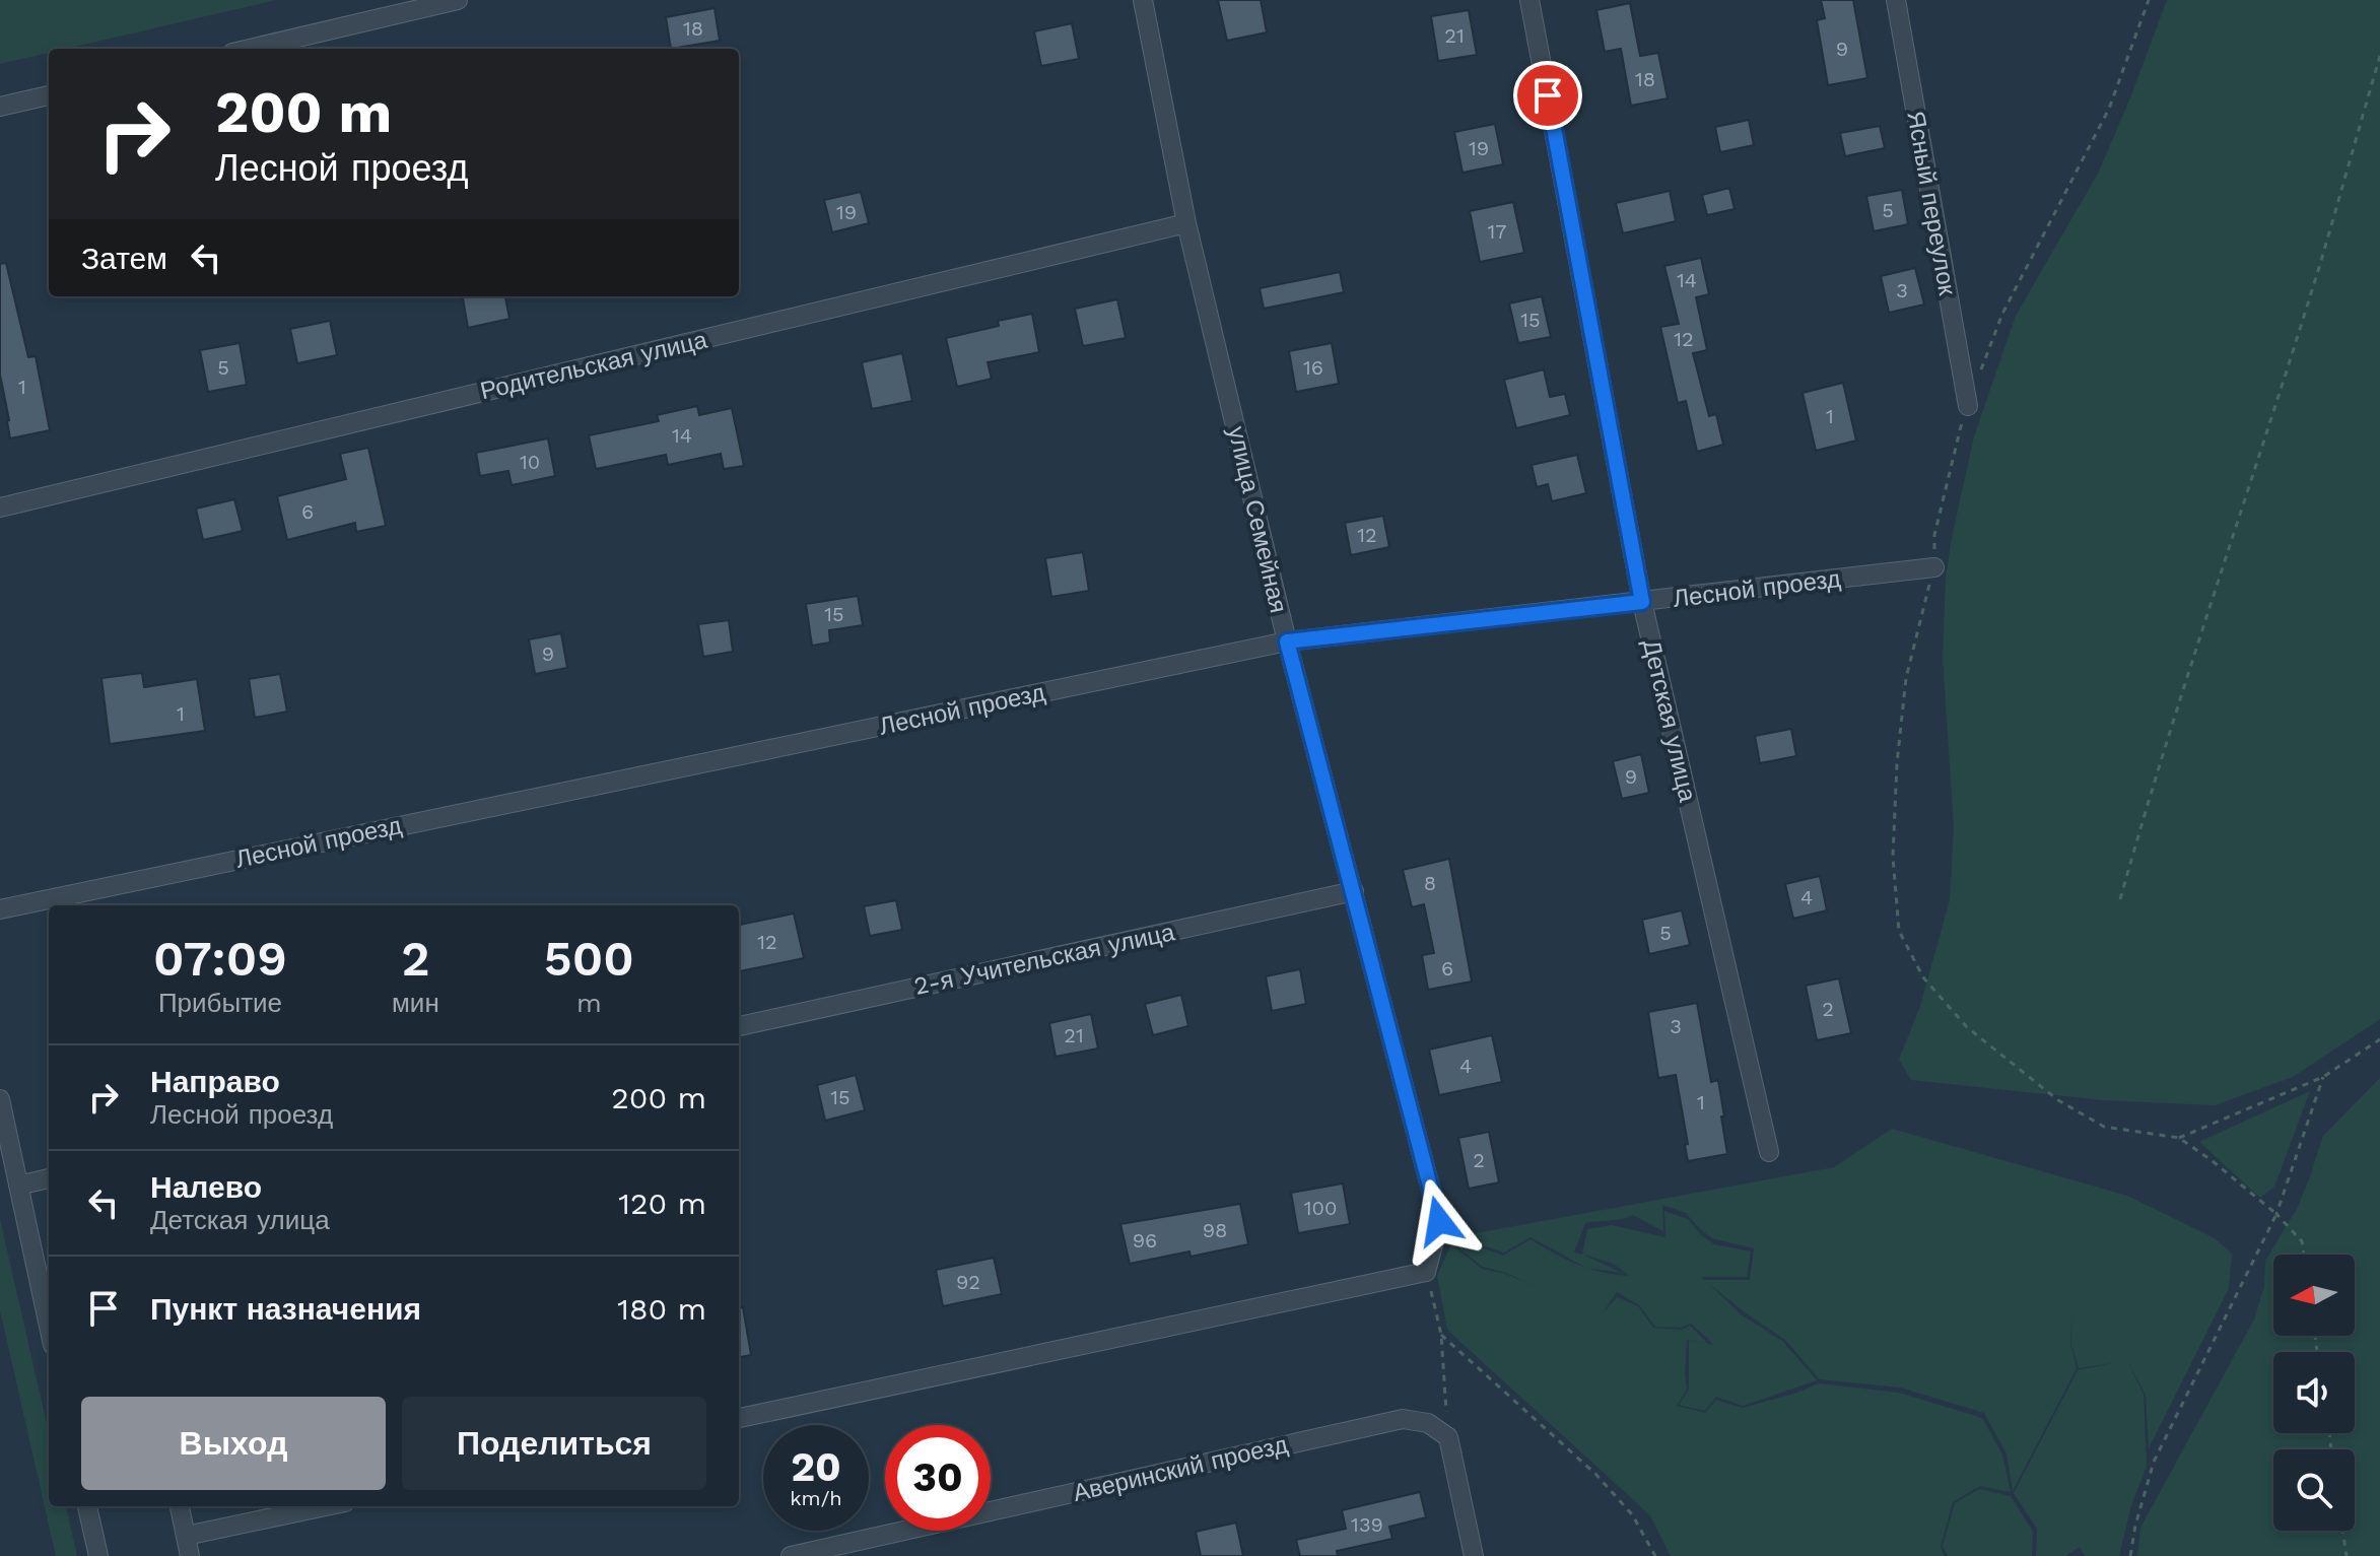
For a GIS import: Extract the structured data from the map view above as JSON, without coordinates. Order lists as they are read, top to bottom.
{
  "streets": {
    "street": [
      "Ясный переулок",
      "Родительская улица",
      "улица Семейная",
      "Лесной проезд",
      "Детская улица",
      "2-я Учительская улица",
      "Аверинский проезд"
    ]
  },
  "crossings": [
    ["Родительская улица", "улица Семейная"],
    ["улица Семейная", "Лесной проезд"],
    ["улица Семейная", "2-я Учительская улица"],
    ["Лесной проезд", "Детская улица"]
  ],
  "house_numbers": [
    "18",
    "21",
    "9",
    "18",
    "19",
    "5",
    "19",
    "17",
    "14",
    "3",
    "15",
    "12",
    "5",
    "16",
    "1",
    "1",
    "14",
    "10",
    "6",
    "12",
    "15",
    "9",
    "1",
    "9",
    "8",
    "4",
    "5",
    "12",
    "6",
    "2",
    "3",
    "21",
    "4",
    "15",
    "1",
    "2",
    "100",
    "98",
    "96",
    "92",
    "139"
  ],
  "north": "left",
  "page": {
    "turn": ["200 m", "Лесной проезд"],
    "then": "Затем",
    "eta": [
      "07:09",
      "Прибытие",
      "2",
      "мин",
      "500",
      "m"
    ],
    "list": [
      {
        "name": "Направо",
        "note": "Лесной проезд",
        "value": "200 m"
      },
      {
        "name": "Налево",
        "note": "Детская улица",
        "value": "120 m"
      },
      {
        "name": "Пункт назначения",
        "value": "180 m"
      }
    ],
    "buttons": ["Выход", "Поделиться"],
    "speed": "20 km/h",
    "limit": "30"
  }
}
